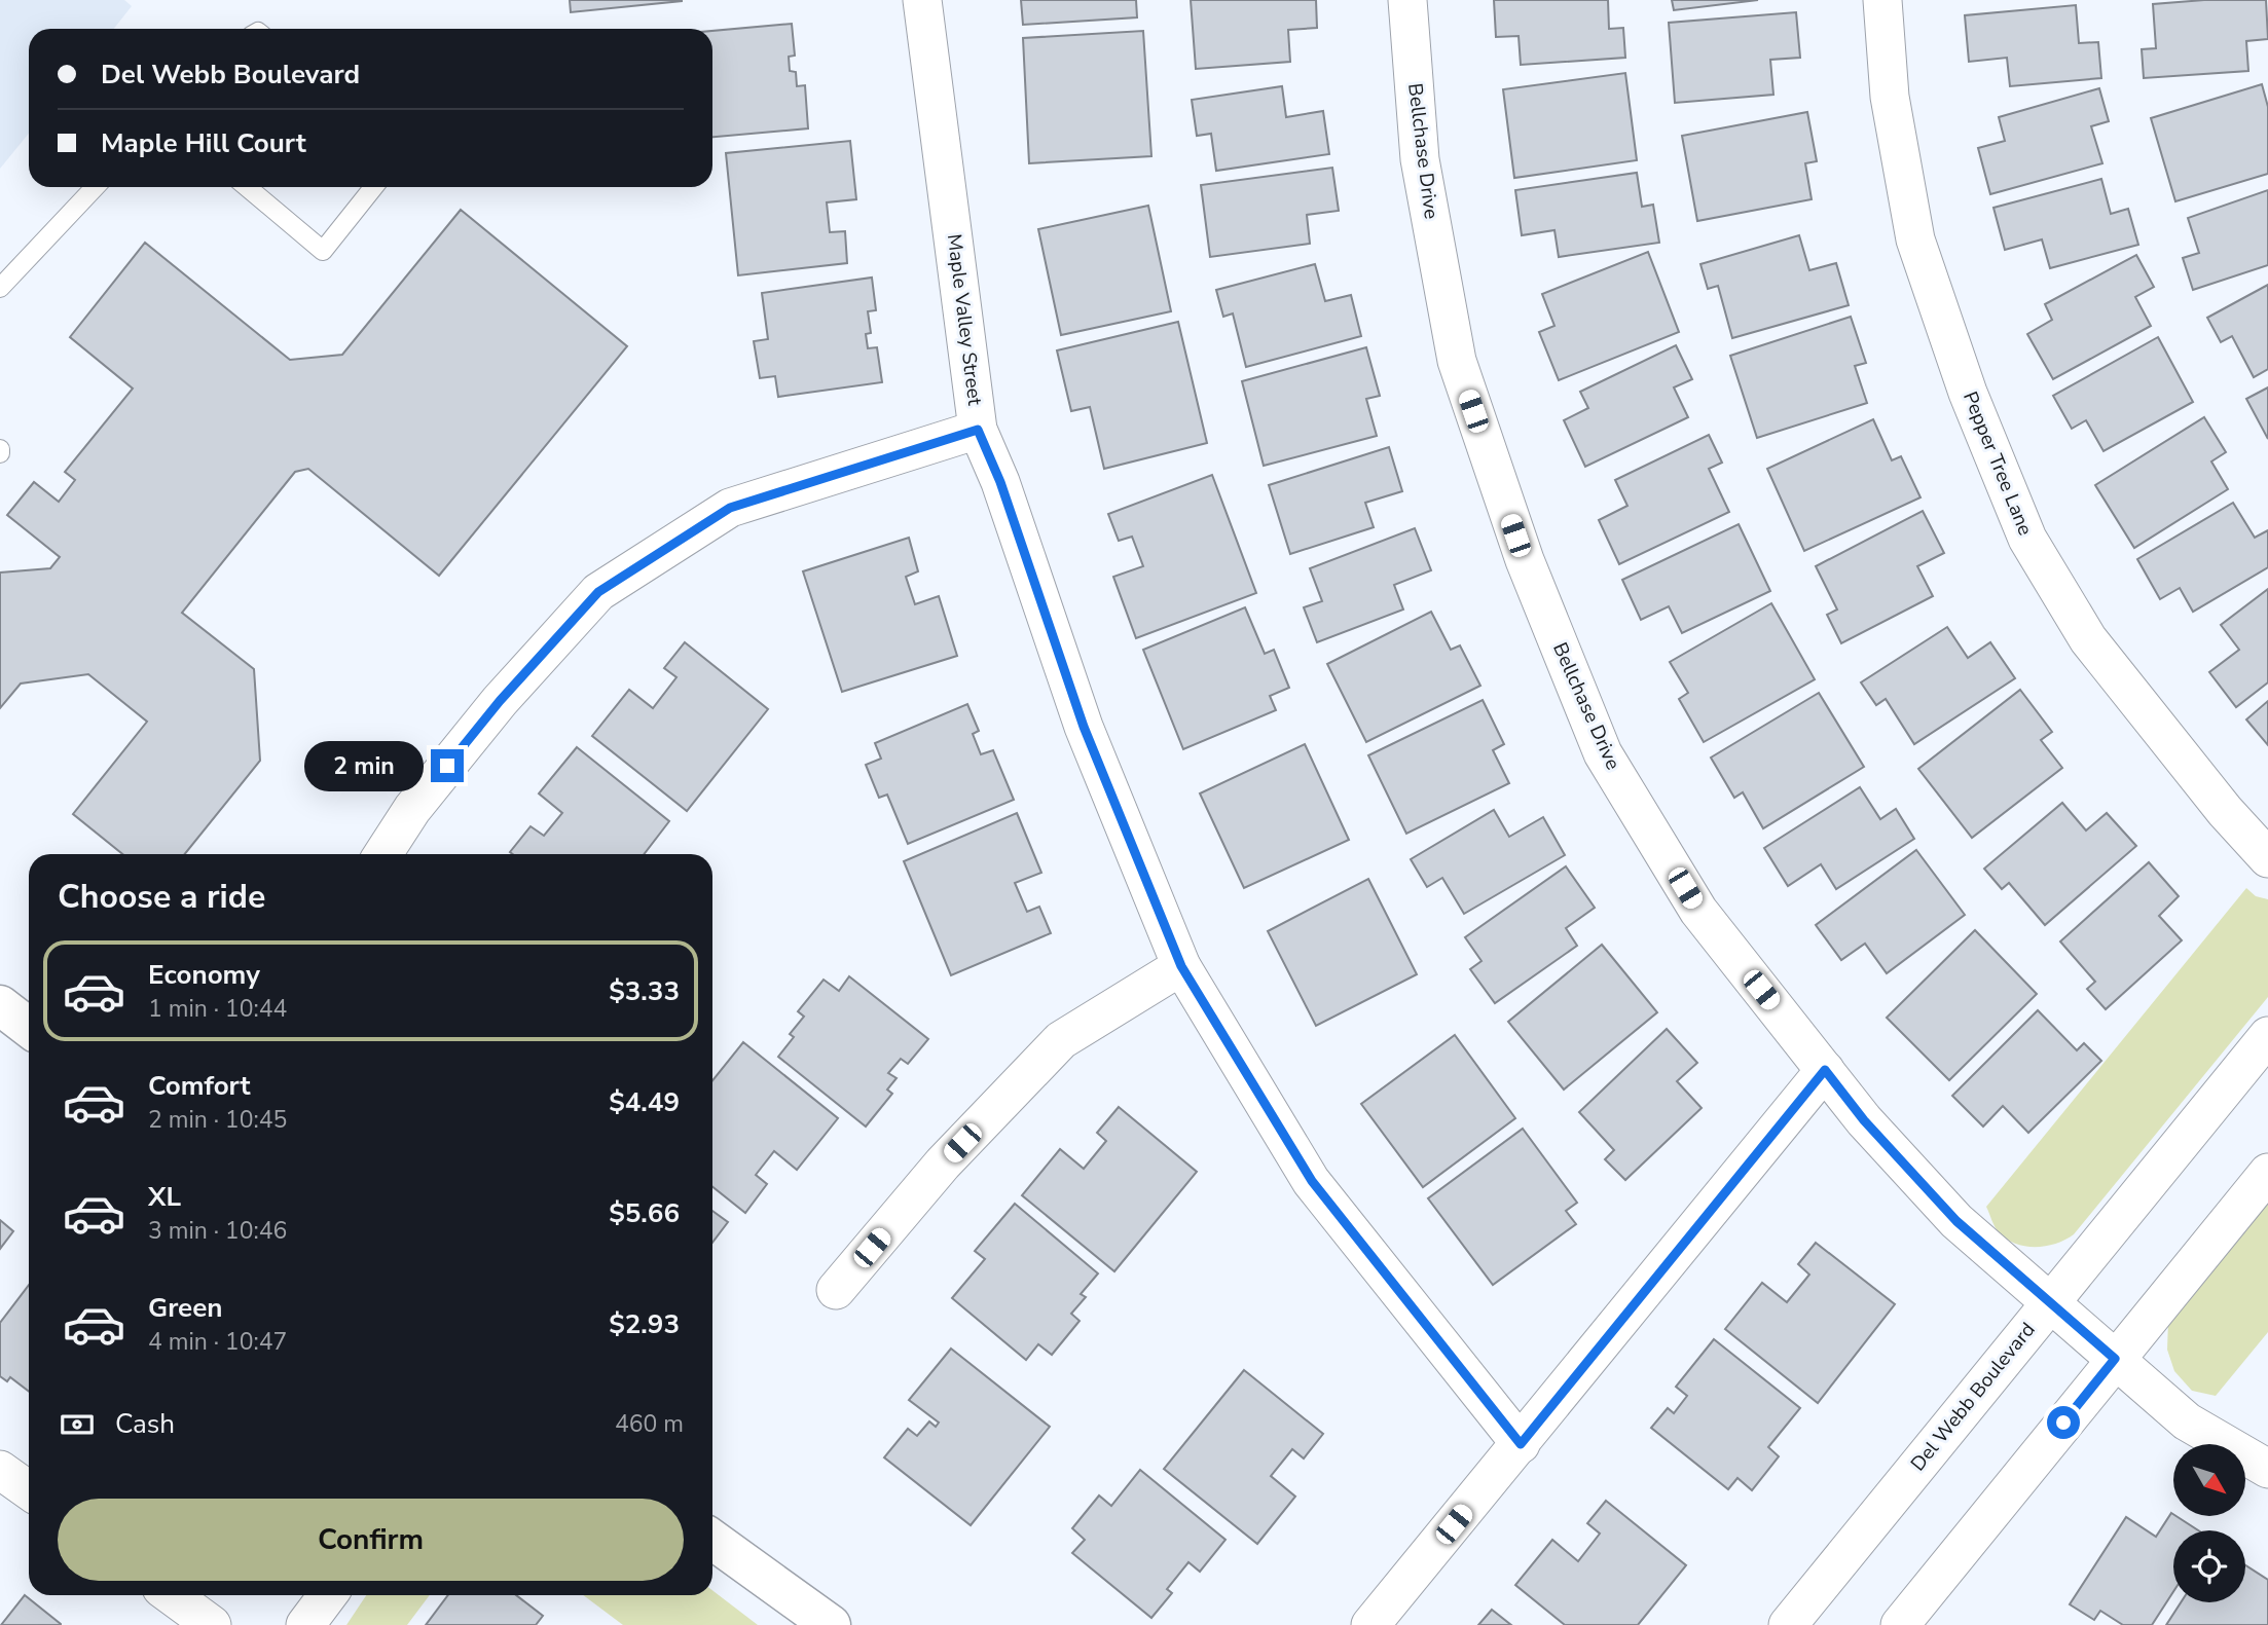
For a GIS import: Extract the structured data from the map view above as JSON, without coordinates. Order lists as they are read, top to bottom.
{
  "streets": {
    "street": [
      "Bellchase Drive",
      "Maple Valley Street",
      "Pepper Tree Lane",
      "Del Webb Boulevard"
    ]
  },
  "crossings": [
    ["Bellchase Drive", "Del Webb Boulevard"]
  ],
  "north": "bottom right",
  "page": {
    "banner": ["Del Webb Boulevard", "Maple Hill Court"],
    "bubble": "2 min",
    "heading": "Choose a ride",
    "list": [
      {
        "name": "Economy",
        "note": "1 min · 10:44",
        "value": "$3.33"
      },
      {
        "name": "Comfort",
        "note": "2 min · 10:45",
        "value": "$4.49"
      },
      {
        "name": "XL",
        "note": "3 min · 10:46",
        "value": "$5.66"
      },
      {
        "name": "Green",
        "note": "4 min · 10:47",
        "value": "$2.93"
      }
    ],
    "pay": ["Cash", "460 m"],
    "buttons": "Confirm"
  }
}
